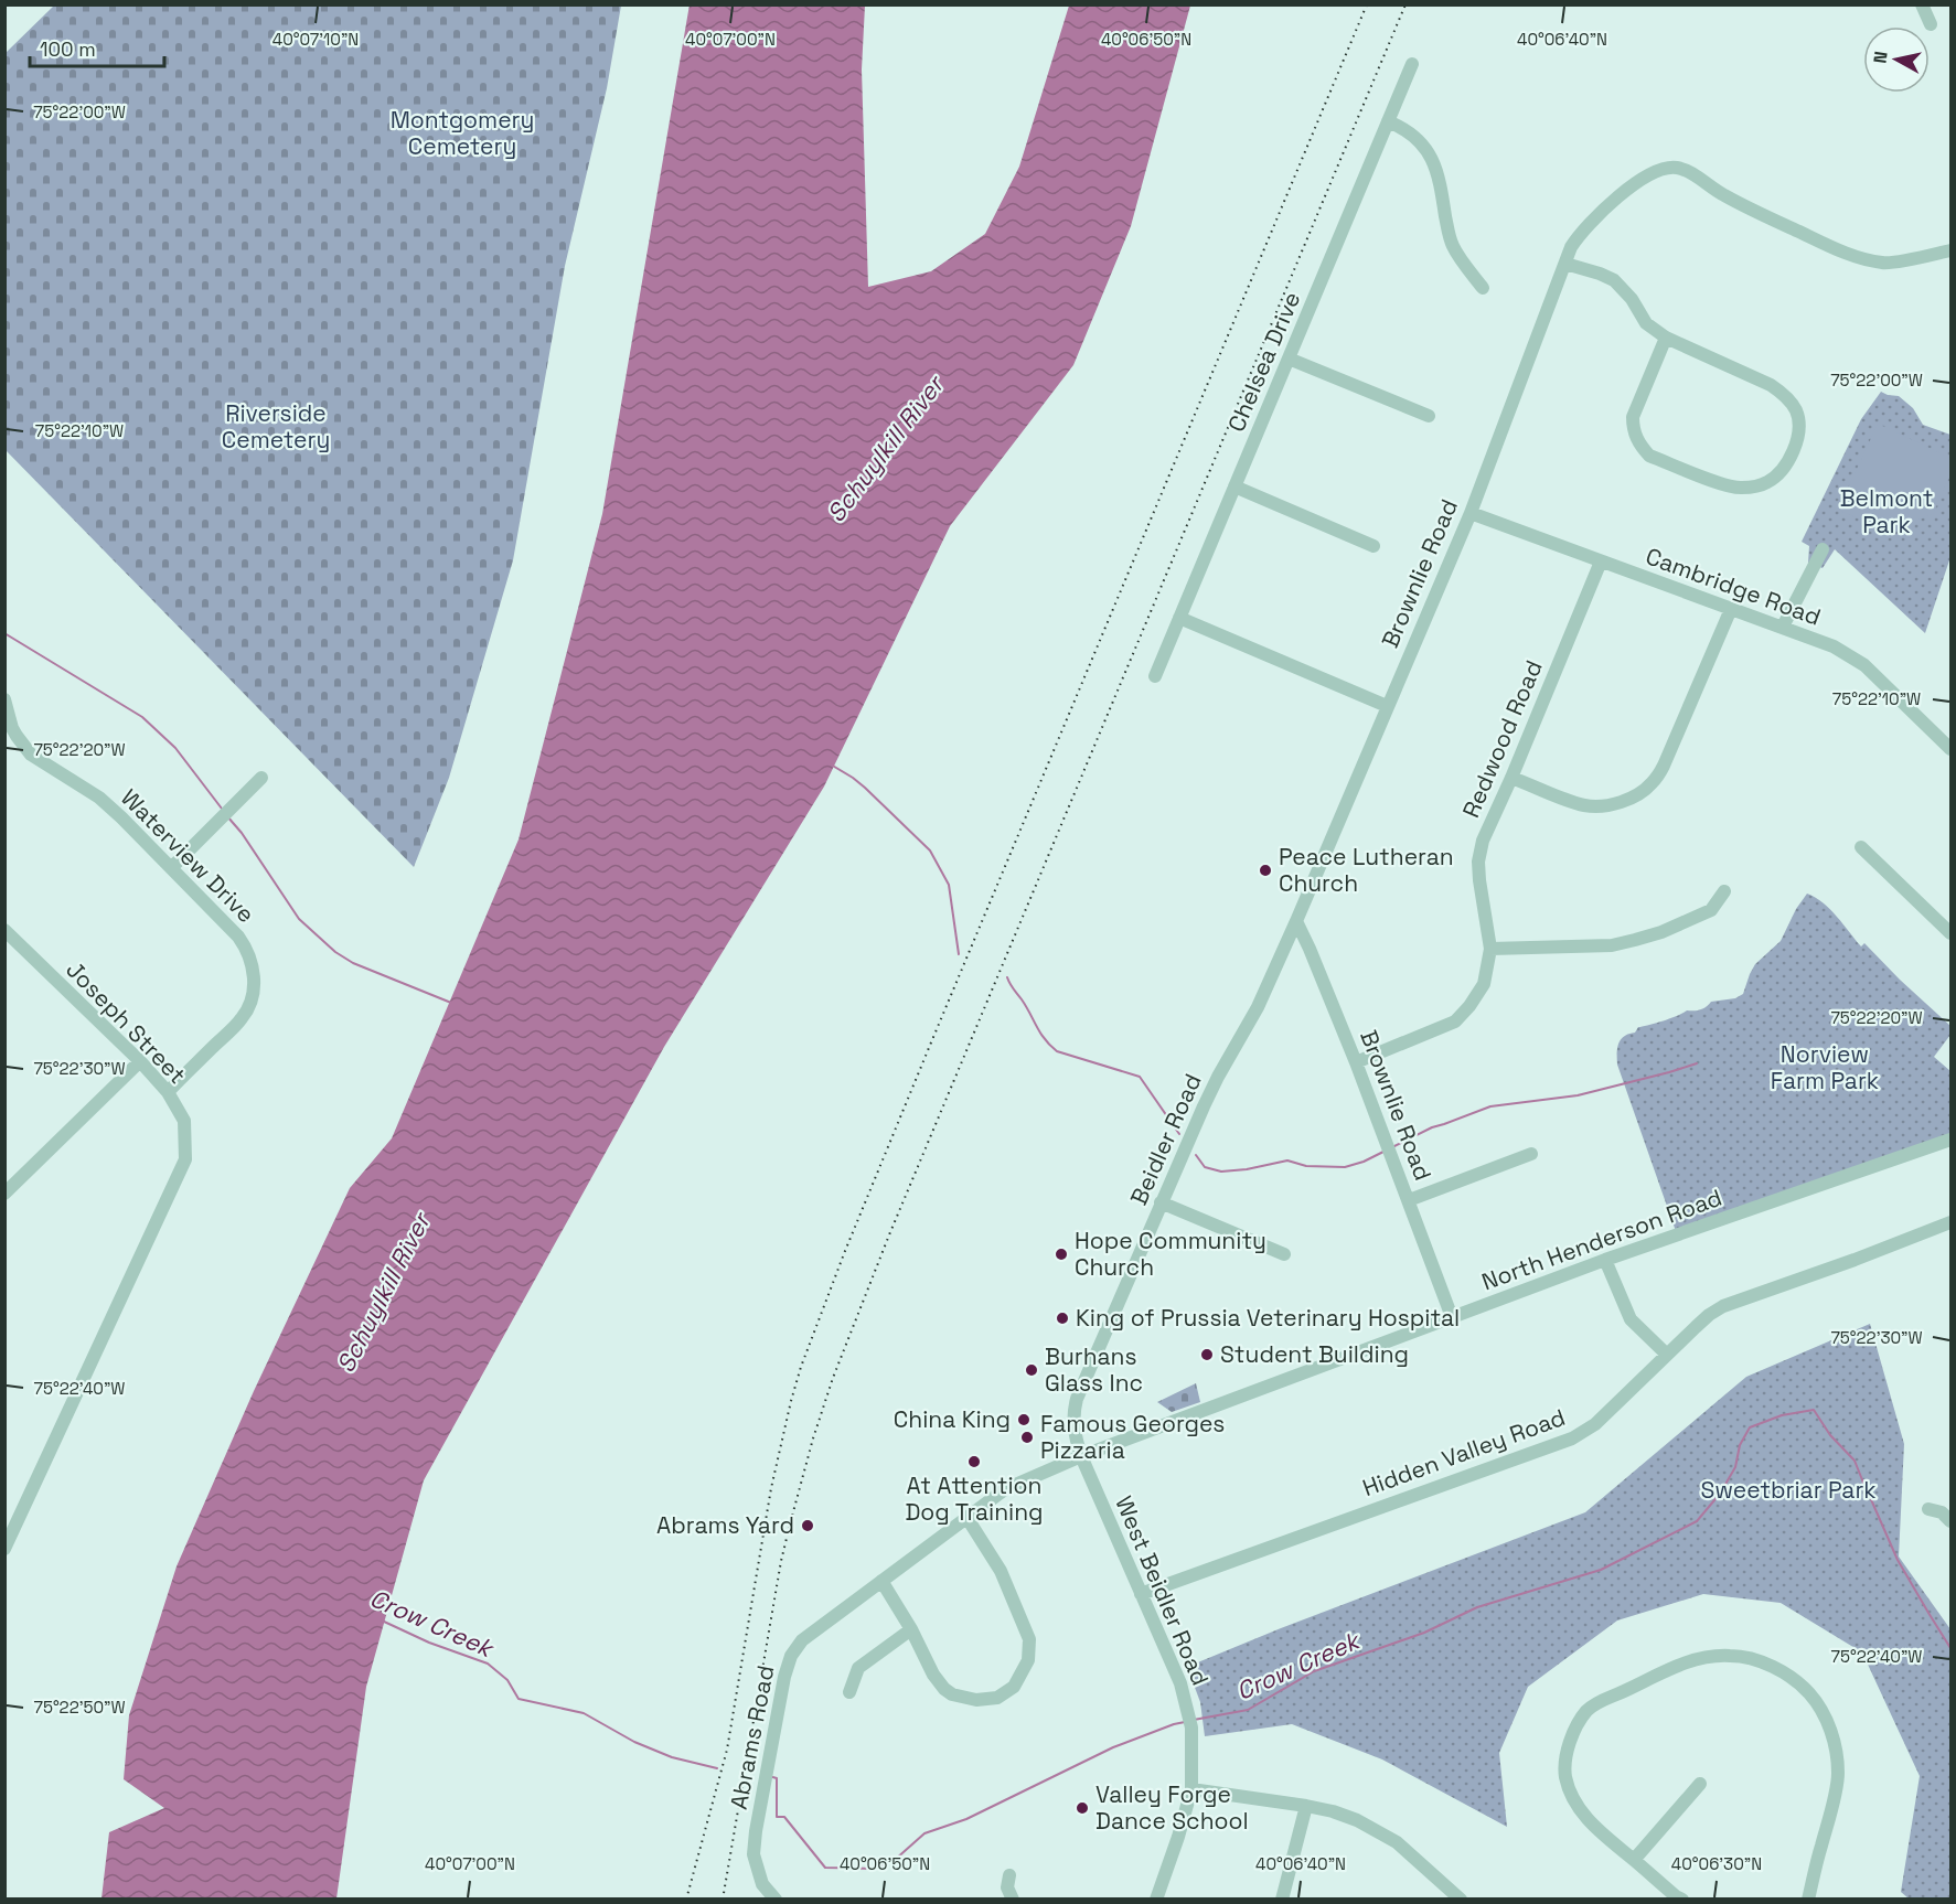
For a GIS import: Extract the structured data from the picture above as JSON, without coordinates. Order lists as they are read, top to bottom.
{
  "streets": {
    "street": [
      "Chelsea Drive",
      "Brownlie Road",
      "Cambridge Road",
      "Redwood Road",
      "Waterview Drive",
      "Joseph Street",
      "Beidler Road",
      "North Henderson Road",
      "Hidden Valley Road",
      "West Beidler Road",
      "Abrams Road"
    ]
  },
  "crossings": [
    ["Brownlie Road", "Cambridge Road"],
    ["Brownlie Road", "Redwood Road"],
    ["Brownlie Road", "Beidler Road"],
    ["Brownlie Road", "North Henderson Road"],
    ["Cambridge Road", "Redwood Road"],
    ["Waterview Drive", "Joseph Street"],
    ["Beidler Road", "North Henderson Road"],
    ["Beidler Road", "West Beidler Road"],
    ["North Henderson Road", "West Beidler Road"],
    ["North Henderson Road", "Abrams Road"],
    ["Hidden Valley Road", "West Beidler Road"]
  ],
  "water": ["Schuylkill River", "Crow Creek"],
  "parks": [
    "Montgomery Cemetery",
    "Riverside Cemetery",
    "Belmont Park",
    "Norview Farm Park",
    "Sweetbriar Park"
  ],
  "places": [
    "Peace Lutheran Church",
    "Hope Community Church",
    "King of Prussia Veterinary Hospital",
    "Student Building",
    "Burhans Glass Inc",
    "China King",
    "Famous Georges Pizzaria",
    "At Attention Dog Training",
    "Abrams Yard",
    "Valley Forge Dance School"
  ],
  "scale_bar": "100 m",
  "north": "left",
  "coordinates": [
    "40°07'10\"N",
    "40°07'00\"N",
    "40°06'50\"N",
    "40°06'40\"N",
    "75°22'00\"W",
    "75°22'10\"W",
    "75°22'20\"W",
    "75°22'30\"W",
    "75°22'40\"W",
    "75°22'50\"W",
    "40°06'30\"N"
  ]
}
